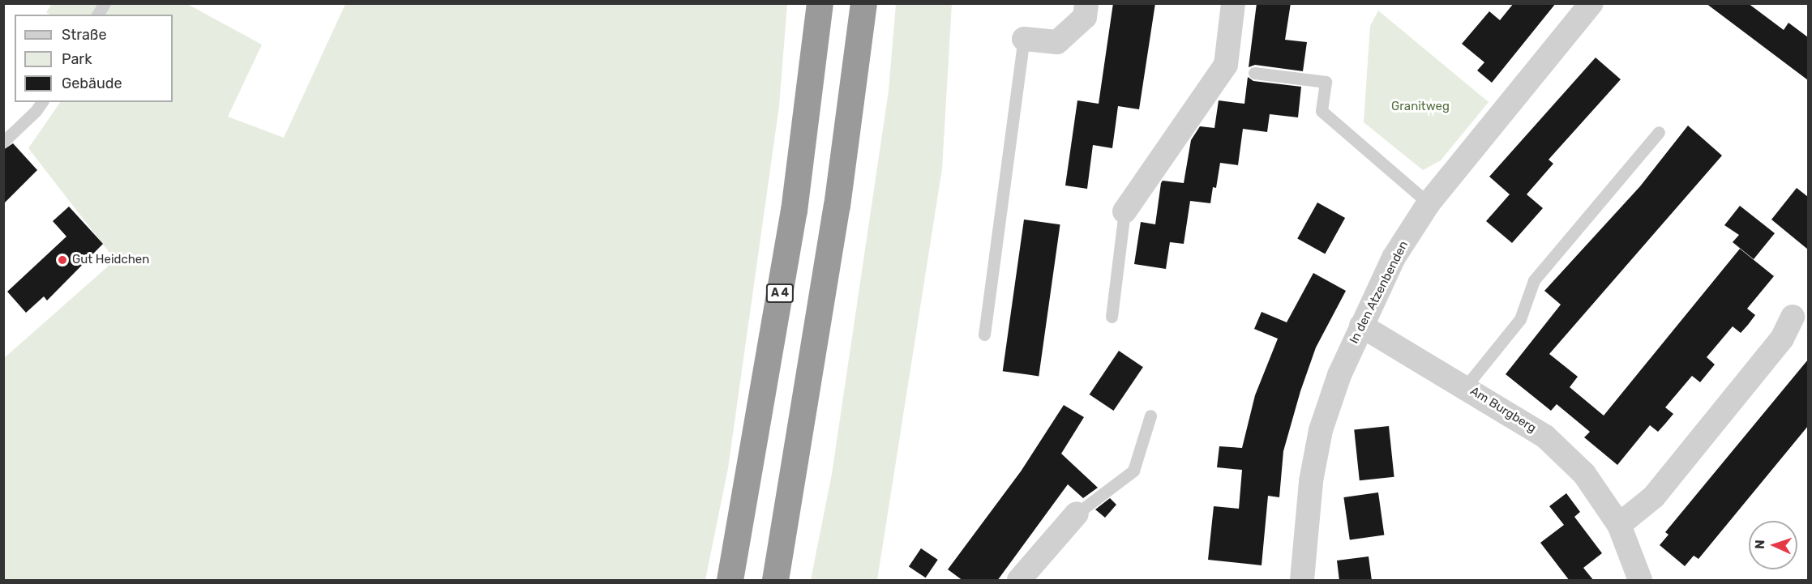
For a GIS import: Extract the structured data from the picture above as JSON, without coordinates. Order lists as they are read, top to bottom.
{
  "streets": {
    "highway": ["A 4"],
    "street": ["In den Atzenbenden", "Am Burgberg"]
  },
  "crossings": [
    ["In den Atzenbenden", "Am Burgberg"]
  ],
  "parks": ["Granitweg"],
  "places": ["Gut Heidchen"],
  "legend": ["Straße", "Park", "Gebäude"],
  "north": "left"
}
